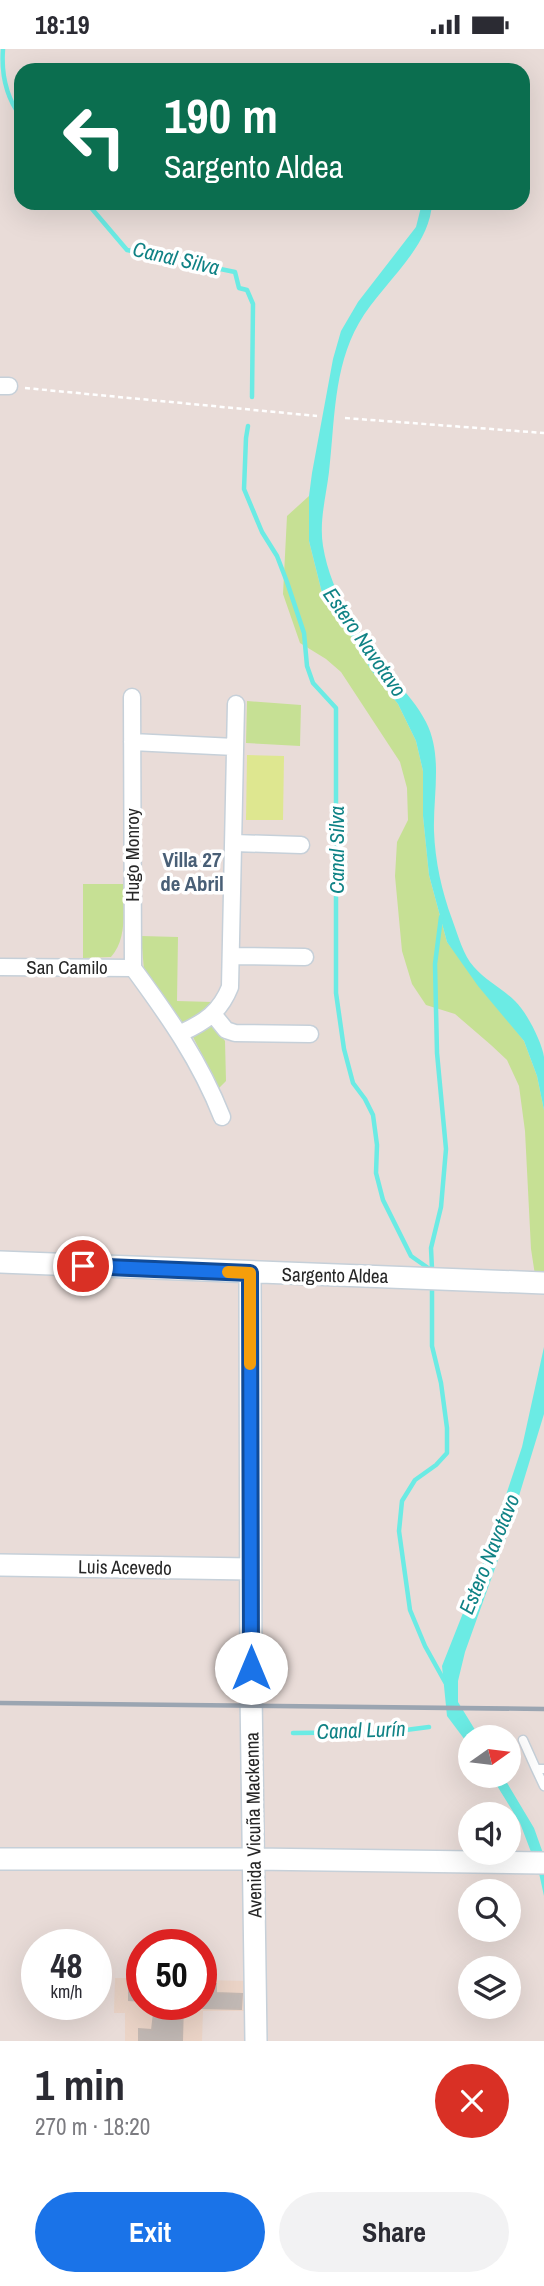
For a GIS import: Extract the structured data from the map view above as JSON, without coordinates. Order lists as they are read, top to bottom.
{
  "streets": {
    "street": [
      "Hugo Monroy",
      "San Camilo",
      "Sargento Aldea",
      "Luis Acevedo",
      "Avenida Vicuña Mackenna"
    ]
  },
  "crossings": [
    ["Hugo Monroy", "San Camilo"],
    ["Sargento Aldea", "Avenida Vicuña Mackenna"],
    ["Luis Acevedo", "Avenida Vicuña Mackenna"]
  ],
  "districts": ["Villa 27 de Abril"],
  "water": ["Canal Silva", "Estero Navotavo", "Canal Lurín"],
  "north": "right",
  "page": {
    "status": "18:19",
    "turn": ["190 m", "Sargento Aldea"],
    "speed": "48 km/h",
    "limit": "50",
    "heading": ["1 min", "270 m · 18:20"],
    "buttons": ["Exit", "Share"]
  }
}
